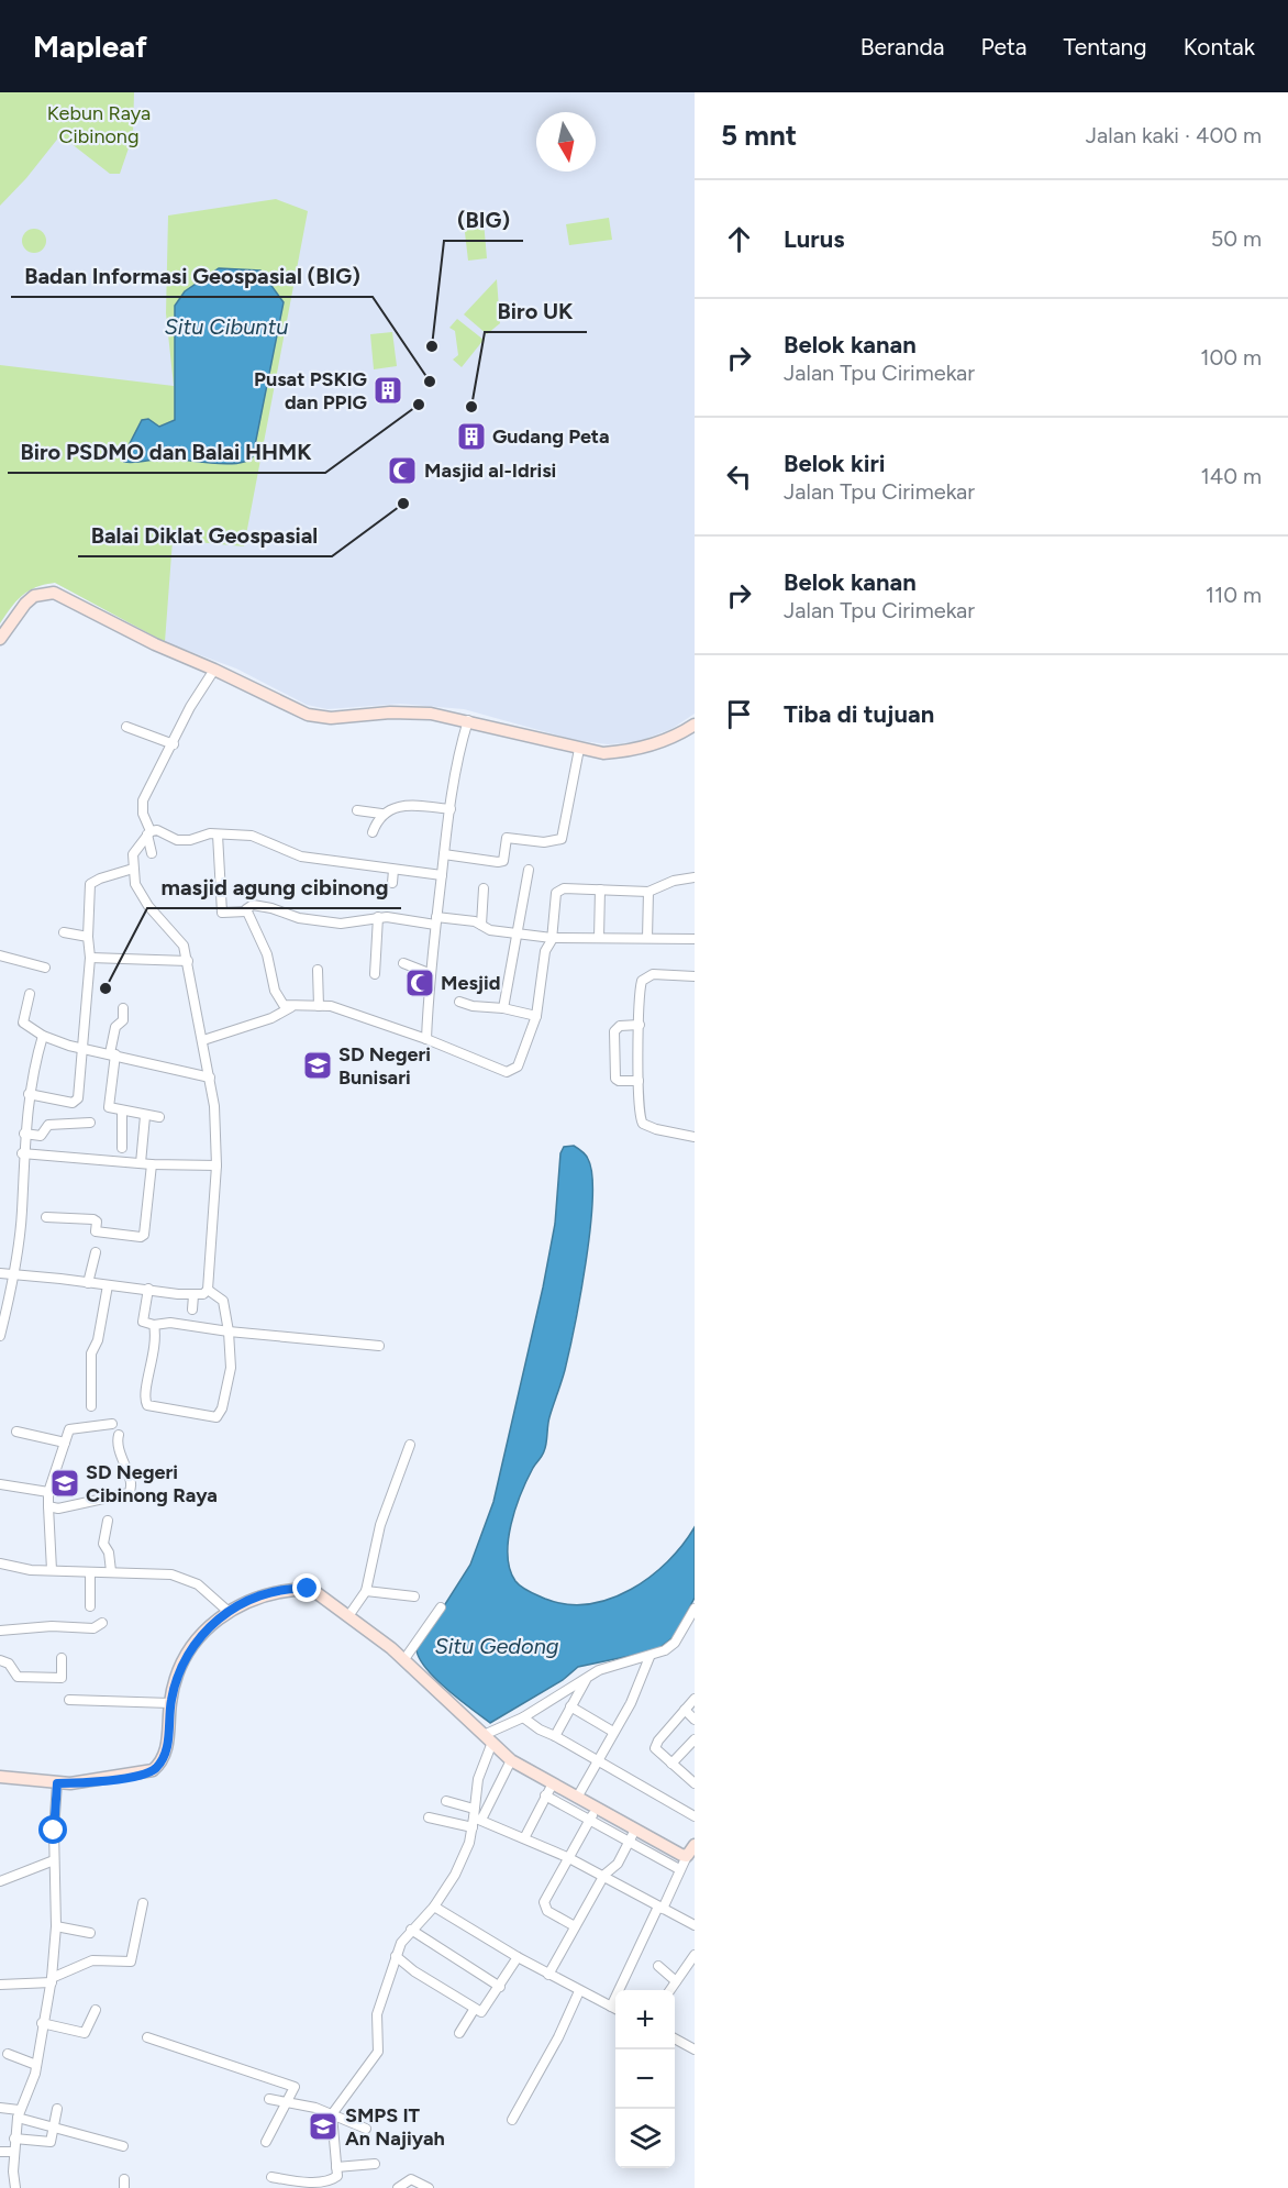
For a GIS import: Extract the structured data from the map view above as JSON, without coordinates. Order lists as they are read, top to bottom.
{
  "water": ["Situ Cibuntu", "Situ Gedong"],
  "parks": ["Kebun Raya Cibinong"],
  "places": {
    "other": [
      "(BIG)",
      "Badan Informasi Geospasial (BIG)",
      "Biro PSDMO dan Balai HHMK",
      "Biro UK",
      "Balai Diklat Geospasial",
      "masjid agung cibinong"
    ],
    "building": ["Pusat PSKIG dan PPIG", "Gudang Peta"],
    "mosque": ["Masjid al-Idrisi", "Mesjid"],
    "school or university": ["SD Negeri Bunisari", "SD Negeri Cibinong Raya", "SMPS IT An Najiyah"]
  },
  "north": "bottom",
  "page": {
    "header": "Mapleaf",
    "nav": [
      "Beranda",
      "Peta",
      "Tentang",
      "Kontak"
    ],
    "heading": ["5 mnt", "Jalan kaki · 400 m"],
    "list": [
      ["Lurus", "50 m"],
      ["Belok kanan", "Jalan Tpu Cirimekar", "100 m"],
      ["Belok kiri", "Jalan Tpu Cirimekar", "140 m"],
      ["Belok kanan", "Jalan Tpu Cirimekar", "110 m"],
      "Tiba di tujuan"
    ],
    "map_buttons": ["+", "−"]
  }
}
